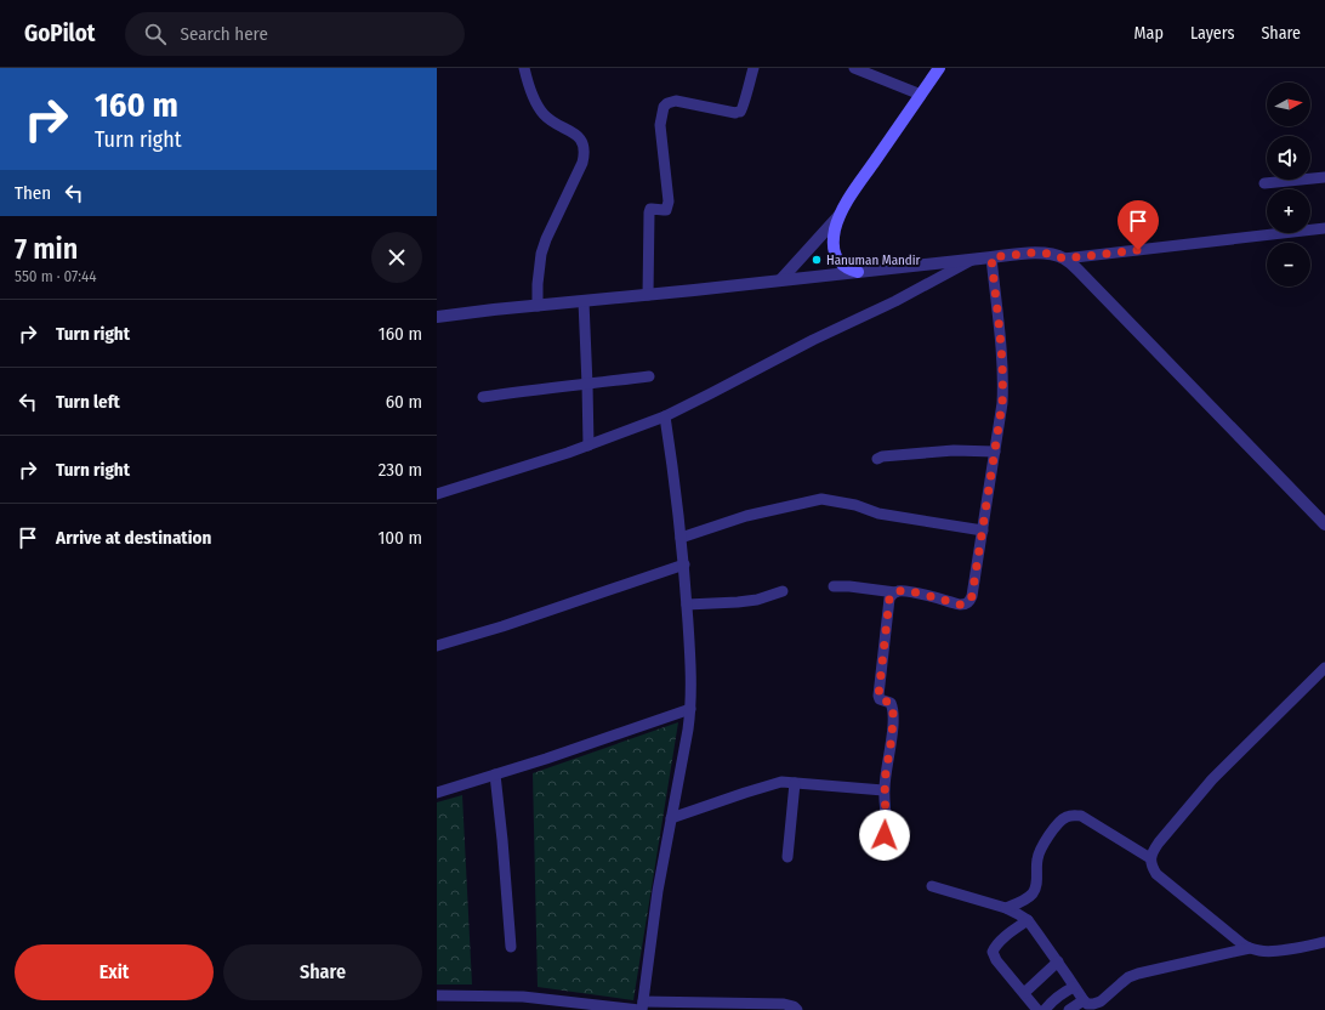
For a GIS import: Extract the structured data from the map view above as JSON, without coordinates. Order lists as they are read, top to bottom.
{
  "places": ["Hanuman Mandir"],
  "north": "right",
  "page": {
    "header": "GoPilot",
    "search": "Search here",
    "nav": ["Map", "Layers", "Share"],
    "turn": ["160 m", "Turn right"],
    "map_buttons": ["+", "−"],
    "then": "Then",
    "heading": ["7 min", "550 m · 07:44"],
    "list": [
      {
        "name": "Turn right",
        "value": "160 m"
      },
      {
        "name": "Turn left",
        "value": "60 m"
      },
      {
        "name": "Turn right",
        "value": "230 m"
      },
      {
        "name": "Arrive at destination",
        "value": "100 m"
      }
    ],
    "buttons": ["Exit", "Share"]
  }
}
